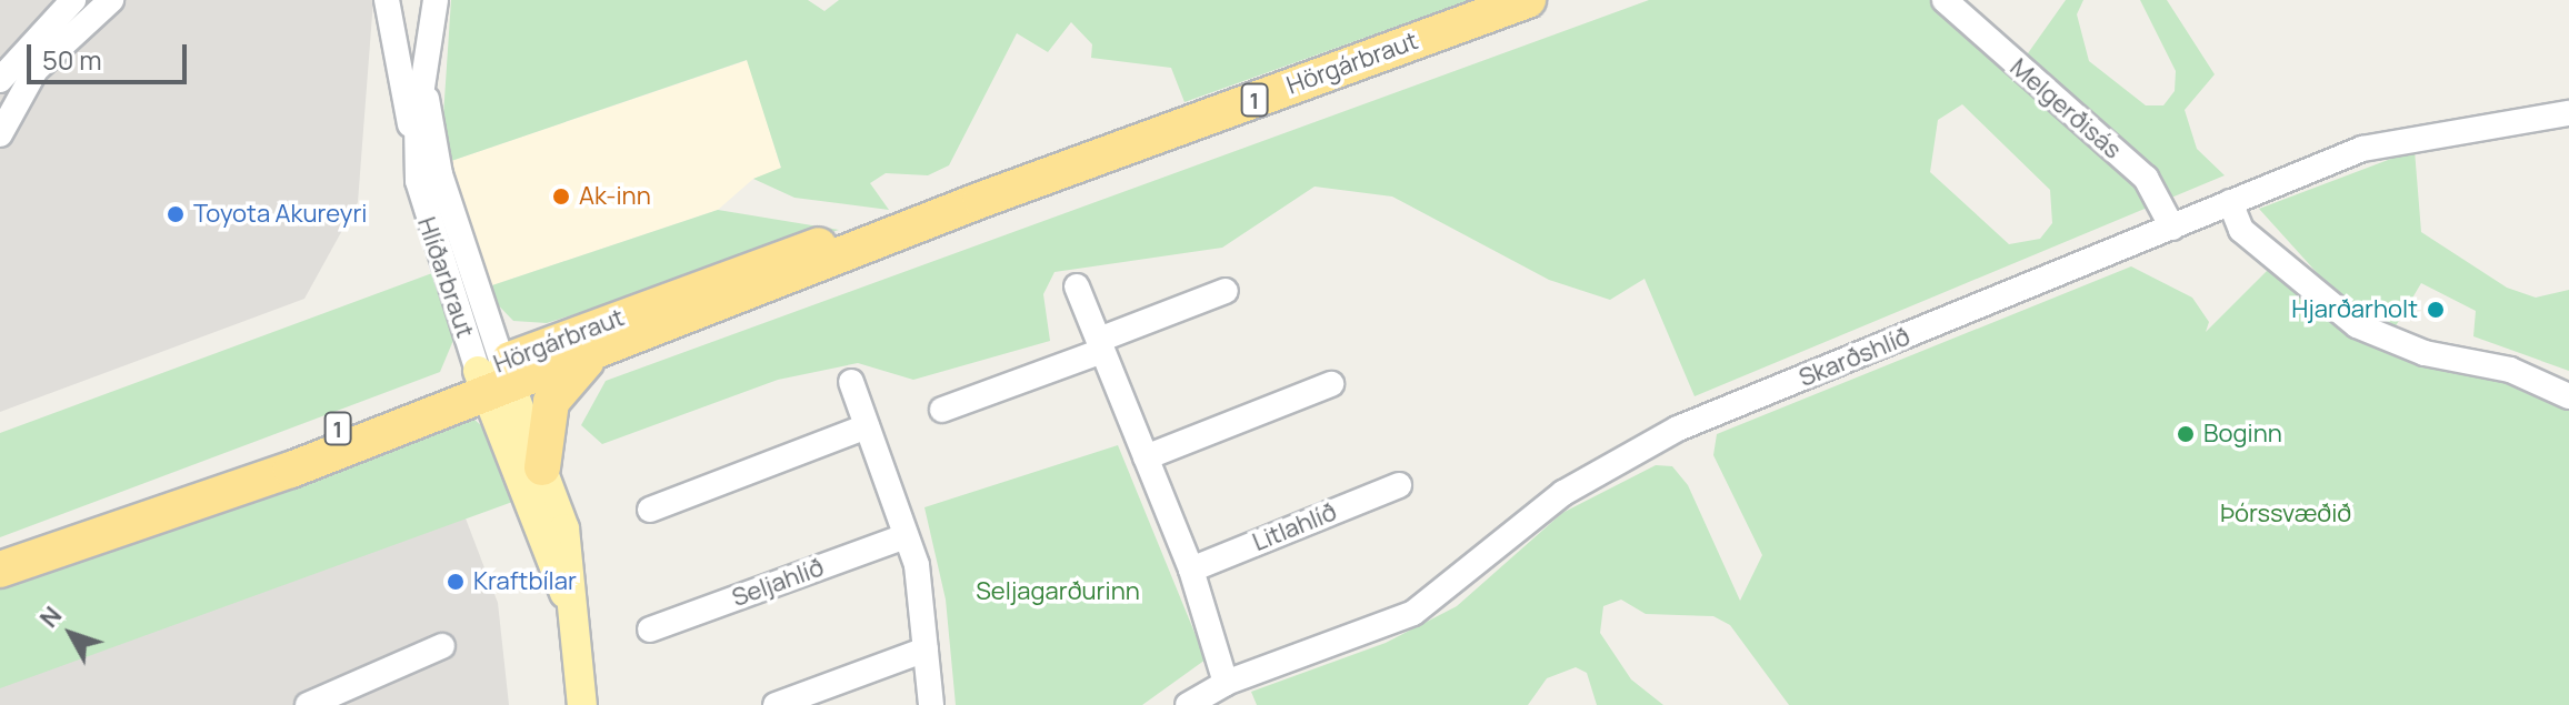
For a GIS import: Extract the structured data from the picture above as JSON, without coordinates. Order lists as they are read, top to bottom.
{
  "streets": {
    "highway": ["Hörgárbraut", "1"],
    "main road": ["Hlíðarbraut"],
    "street": [
      "Melgerðisás",
      "Skarðshlíð",
      "Litlahlíð",
      "Seljahlíð"
    ]
  },
  "crossings": [
    ["Hörgárbraut", "Hlíðarbraut"],
    ["Melgerðisás", "Skarðshlíð"]
  ],
  "parks": ["Þórssvæðið", "Seljagarðurinn"],
  "places": [
    "Ak-inn",
    "Toyota Akureyri",
    "Hjarðarholt",
    "Boginn",
    "Kraftbílar"
  ],
  "scale_bar": "50 m",
  "north": "top left"
}
